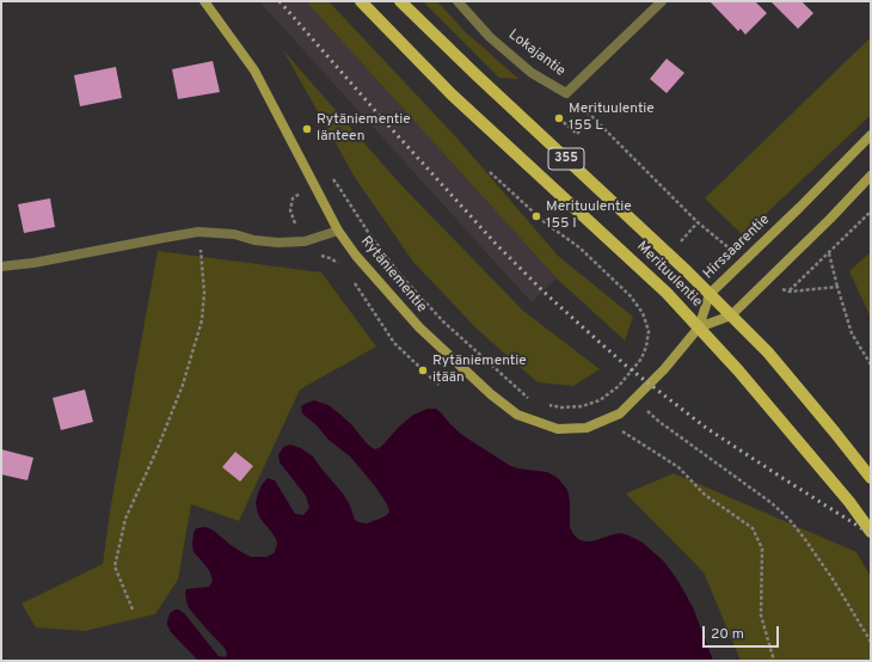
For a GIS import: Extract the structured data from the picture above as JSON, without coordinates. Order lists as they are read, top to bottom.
{
  "streets": {
    "main road": ["355", "Merituulentie"],
    "street": ["Lokajantie", "Hirssaarentie", "Rytäniementie"]
  },
  "crossings": [
    ["Hirssaarentie", "Rytäniementie"],
    ["Hirssaarentie", "Merituulentie"],
    ["Rytäniementie", "Merituulentie"]
  ],
  "places": [
    "Merituulentie 155 L",
    "Rytäniementie länteen",
    "Merituulentie 155 I",
    "Rytäniementie itään"
  ],
  "scale_bar": "20 m"
}
